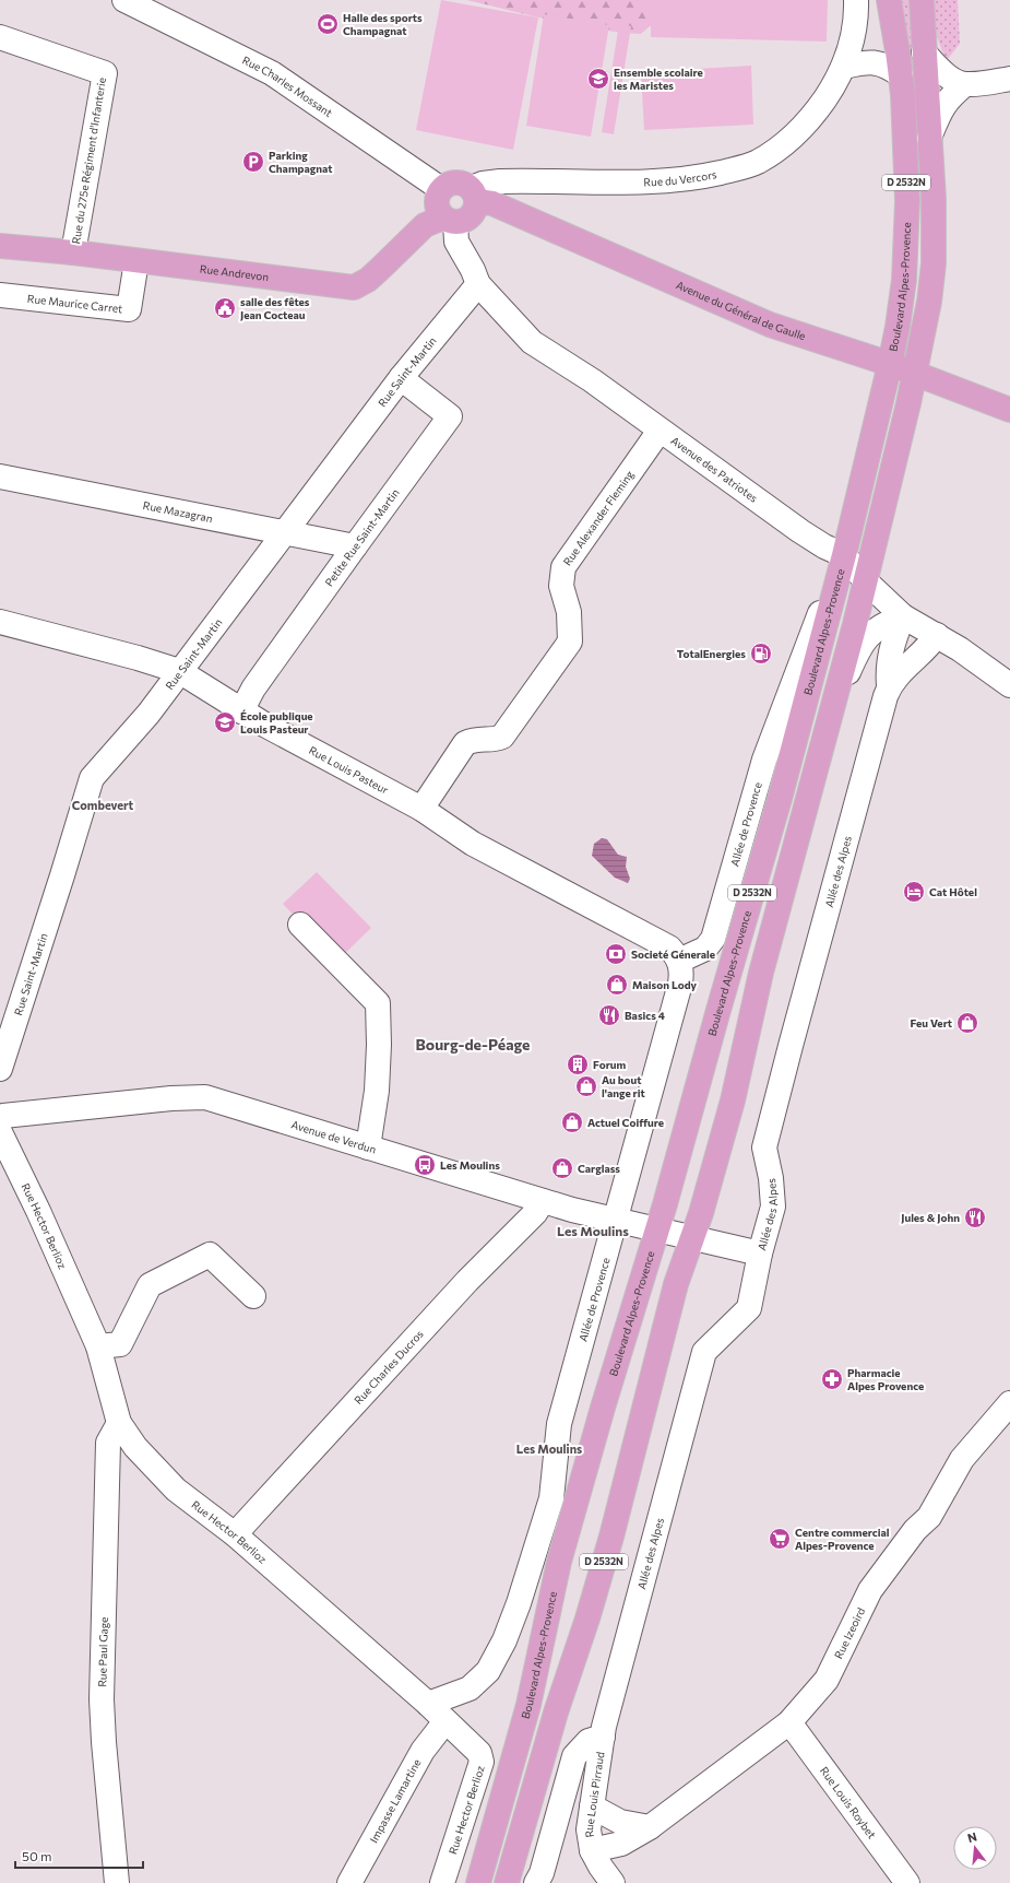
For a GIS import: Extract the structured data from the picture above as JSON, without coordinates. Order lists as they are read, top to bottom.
{
  "streets": {
    "main road": [
      "D 2532N",
      "Rue Andrevon",
      "Boulevard Alpes-Provence",
      "Avenue du Général de Gaulle"
    ],
    "street": [
      "Rue Charles Mossant",
      "Rue du 275e Régiment d'Infanterie",
      "Rue du Vercors",
      "Rue Maurice Carret",
      "Rue Saint-Martin",
      "Avenue des Patriotes",
      "Rue Mazagran",
      "Rue Alexander Fleming",
      "Petite Rue Saint-Martin",
      "Rue Louis Pasteur",
      "Allée de Provence",
      "Allée des Alpes",
      "Avenue de Verdun",
      "Rue Hector Berlioz",
      "Rue Charles Ducros",
      "Rue Izeoird",
      "Rue Paul Gage",
      "Rue Louis Pirraud",
      "Impasse Lamartine",
      "Rue Louis Roybet"
    ]
  },
  "crossings": [
    ["Rue Charles Mossant", "Rue du Vercors"],
    ["Rue Charles Mossant", "Rue Andrevon"],
    ["Rue Charles Mossant", "Avenue du Général de Gaulle"],
    ["Rue Charles Mossant", "Avenue des Patriotes"],
    ["Rue du 275e Régiment d'Infanterie", "Rue Andrevon"],
    ["Rue du Vercors", "Rue Andrevon"],
    ["Rue du Vercors", "Avenue du Général de Gaulle"],
    ["Rue du Vercors", "Avenue des Patriotes"],
    ["D 2532N", "Avenue du Général de Gaulle"],
    ["D 2532N", "Avenue des Patriotes"],
    ["D 2532N", "Avenue de Verdun"],
    ["Rue Andrevon", "Rue Maurice Carret"],
    ["Rue Andrevon", "Avenue du Général de Gaulle"],
    ["Rue Andrevon", "Avenue des Patriotes"],
    ["Boulevard Alpes-Provence", "Avenue du Général de Gaulle"],
    ["Boulevard Alpes-Provence", "Avenue des Patriotes"],
    ["Boulevard Alpes-Provence", "Allée de Provence"],
    ["Boulevard Alpes-Provence", "Avenue de Verdun"],
    ["Avenue du Général de Gaulle", "Avenue des Patriotes"],
    ["Rue Saint-Martin", "Avenue des Patriotes"],
    ["Rue Saint-Martin", "Rue Mazagran"],
    ["Rue Saint-Martin", "Petite Rue Saint-Martin"],
    ["Rue Saint-Martin", "Rue Louis Pasteur"],
    ["Avenue des Patriotes", "Rue Alexander Fleming"],
    ["Avenue des Patriotes", "Allée des Alpes"],
    ["Rue Mazagran", "Petite Rue Saint-Martin"],
    ["Rue Alexander Fleming", "Rue Louis Pasteur"],
    ["Petite Rue Saint-Martin", "Rue Louis Pasteur"],
    ["Rue Louis Pasteur", "Allée de Provence"],
    ["Allée de Provence", "Avenue de Verdun"],
    ["Allée de Provence", "Rue Hector Berlioz"],
    ["Allée des Alpes", "Rue Louis Pirraud"],
    ["Avenue de Verdun", "Rue Hector Berlioz"],
    ["Avenue de Verdun", "Rue Charles Ducros"],
    ["Rue Hector Berlioz", "Rue Charles Ducros"],
    ["Rue Hector Berlioz", "Rue Paul Gage"],
    ["Rue Hector Berlioz", "Impasse Lamartine"],
    ["Rue Izeoird", "Rue Louis Pirraud"],
    ["Rue Izeoird", "Rue Louis Roybet"]
  ],
  "districts": [
    "Combevert",
    "Bourg-de-Péage",
    "Les Moulins",
    "Les Moulins"
  ],
  "places": {
    "sports": ["Halle des sports Champagnat"],
    "school or university": ["Ensemble scolaire les Maristes", "École publique Louis Pasteur"],
    "parking": ["Parking Champagnat"],
    "public building": ["salle des fêtes Jean Cocteau"],
    "fuel station": ["TotalEnergies"],
    "hotel": ["Cat Hôtel"],
    "bank": ["Societé Génerale"],
    "shop": [
      "Maison Lody",
      "Feu Vert",
      "Au bout l'ange rit",
      "Actuel Coiffure",
      "Carglass"
    ],
    "restaurant": ["Basics 4", "Jules & John"],
    "building": ["Forum"],
    "bus stop": ["Les Moulins"],
    "pharmacy": ["Pharmacie Alpes Provence"],
    "supermarket": ["Centre commercial Alpes-Provence"]
  },
  "scale_bar": "50 m",
  "north": "top"
}
